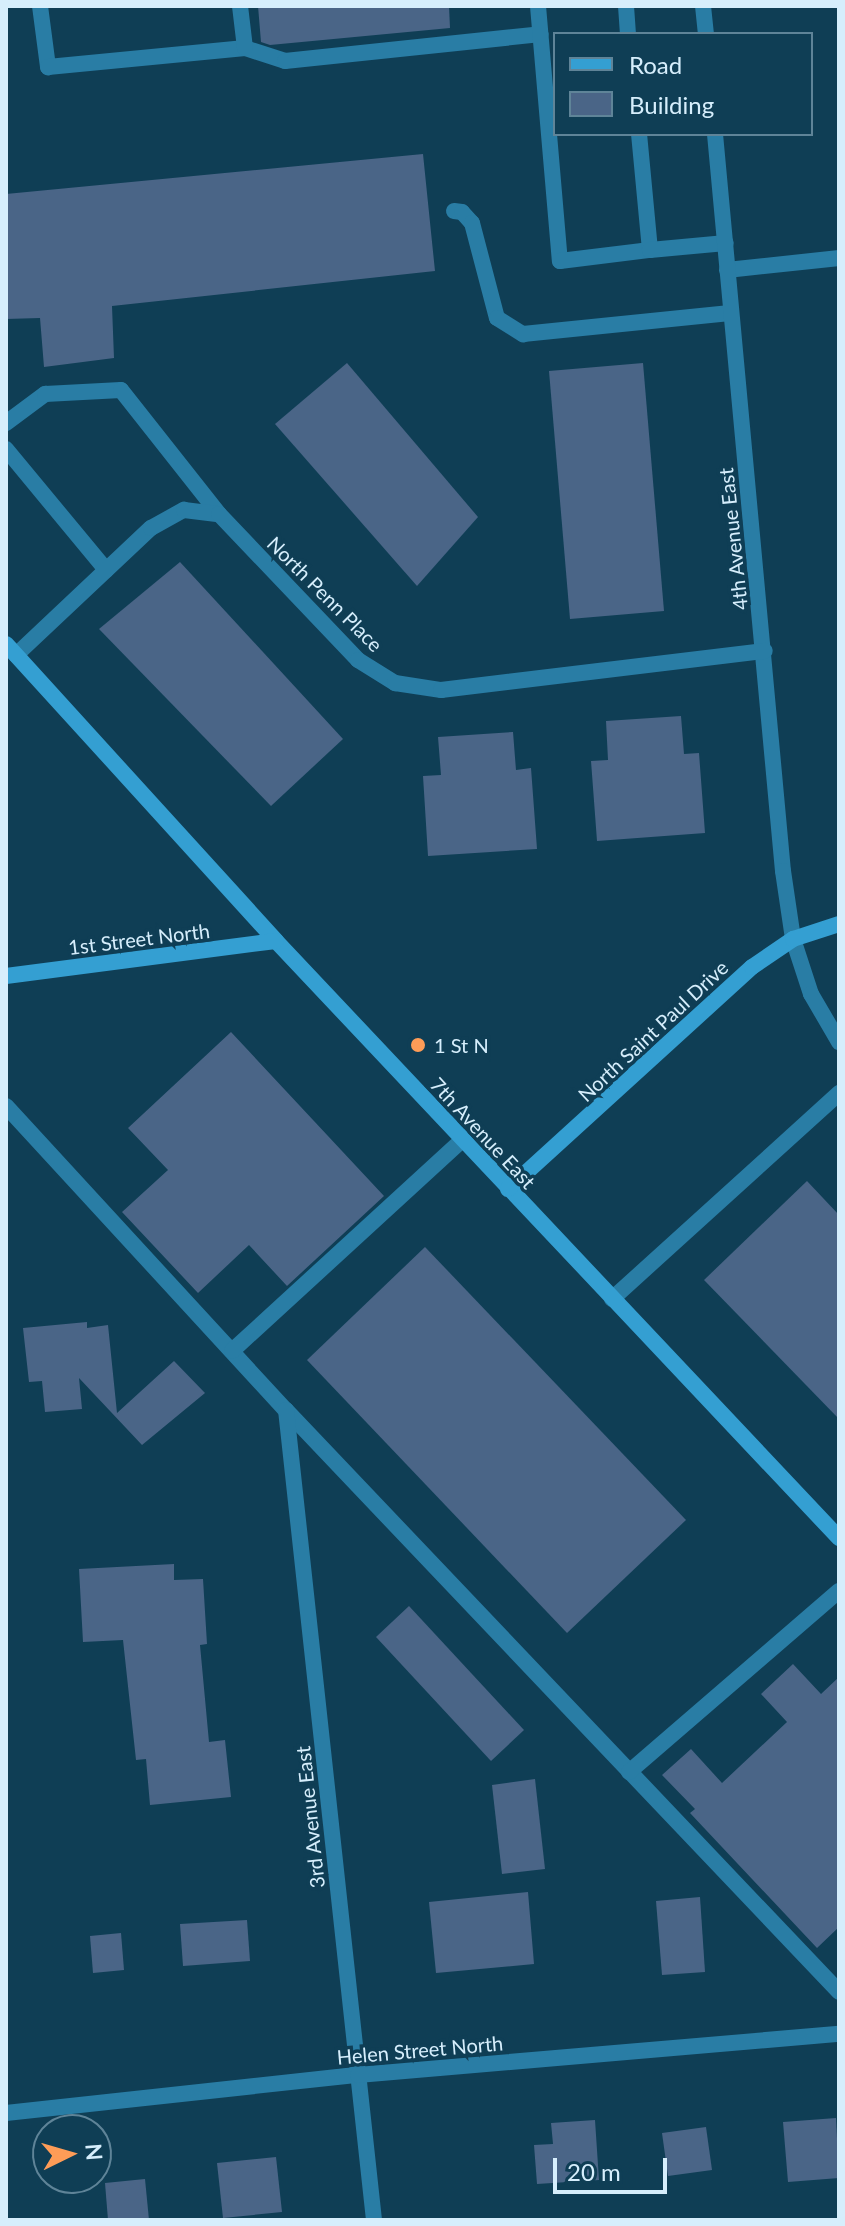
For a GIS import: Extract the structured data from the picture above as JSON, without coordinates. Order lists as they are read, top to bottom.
{
  "streets": {
    "street": [
      "4th Avenue East",
      "North Penn Place",
      "1st Street North",
      "North Saint Paul Drive",
      "7th Avenue East",
      "3rd Avenue East",
      "Helen Street North"
    ]
  },
  "crossings": [
    ["4th Avenue East", "North Penn Place"],
    ["4th Avenue East", "North Saint Paul Drive"],
    ["1st Street North", "7th Avenue East"],
    ["North Saint Paul Drive", "7th Avenue East"],
    ["3rd Avenue East", "Helen Street North"]
  ],
  "places": ["1 St N"],
  "legend": ["Road", "Building"],
  "scale_bar": "20 m",
  "north": "right"
}
